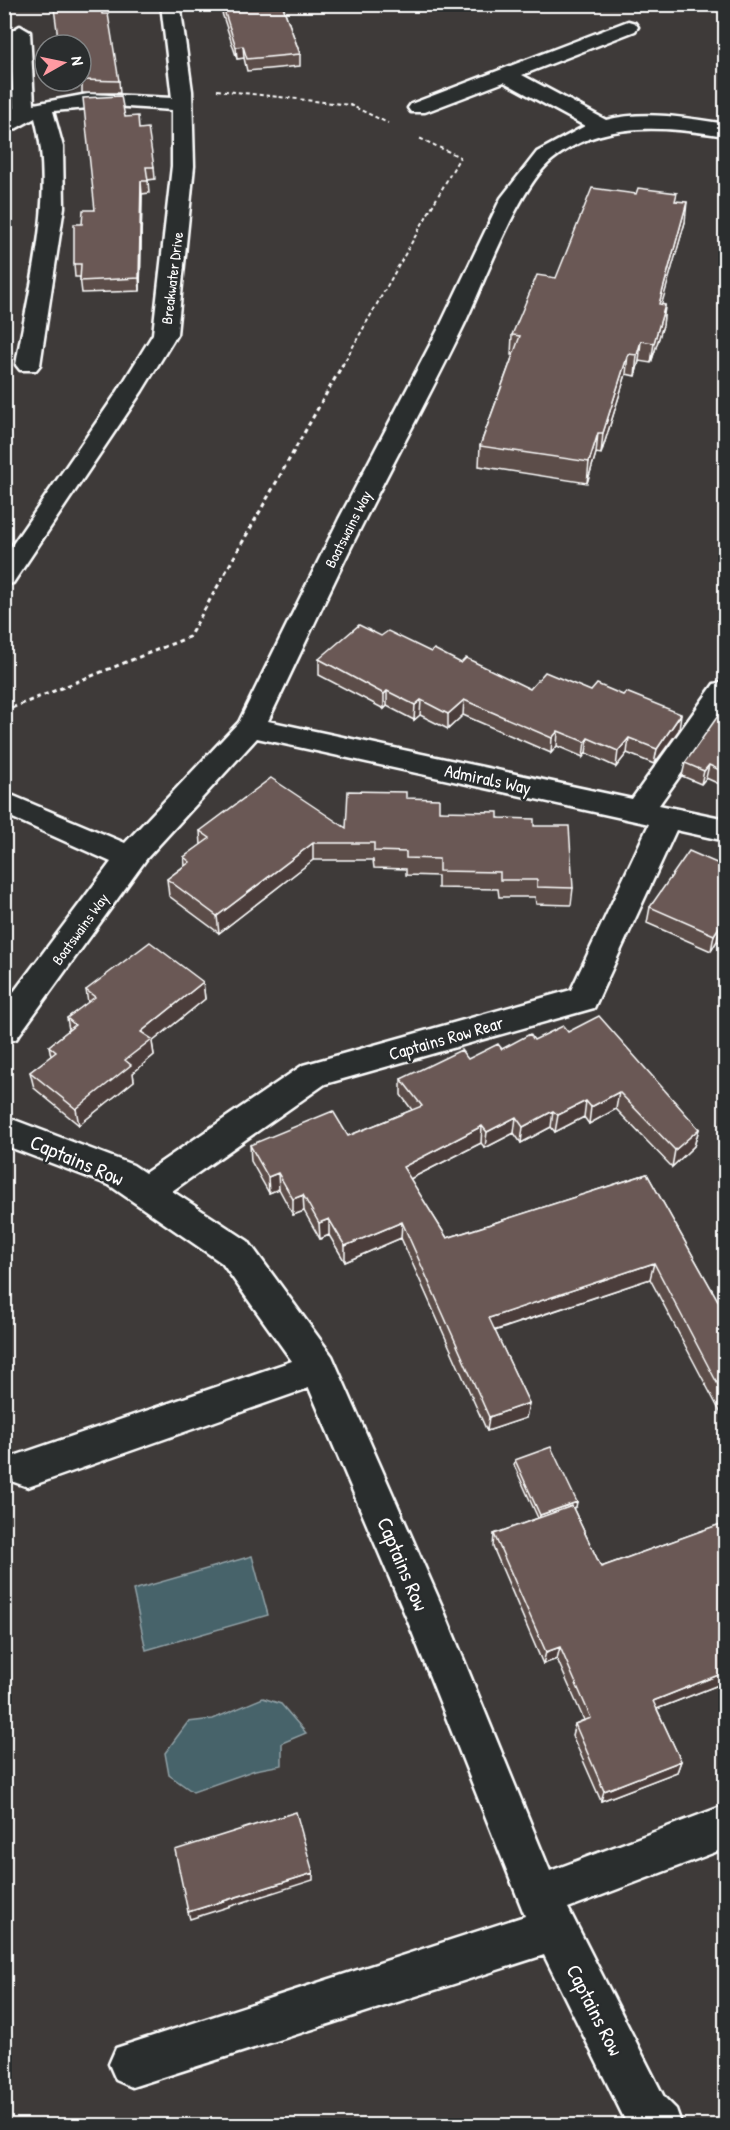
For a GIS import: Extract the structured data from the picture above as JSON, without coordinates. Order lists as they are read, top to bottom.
{
  "streets": {
    "street": [
      "Breakwater Drive",
      "Boatswains Way",
      "Admirals Way",
      "Captains Row Rear",
      "Captains Row"
    ]
  },
  "crossings": [
    ["Boatswains Way", "Admirals Way"],
    ["Admirals Way", "Captains Row Rear"],
    ["Captains Row Rear", "Captains Row"]
  ],
  "north": "right"
}
